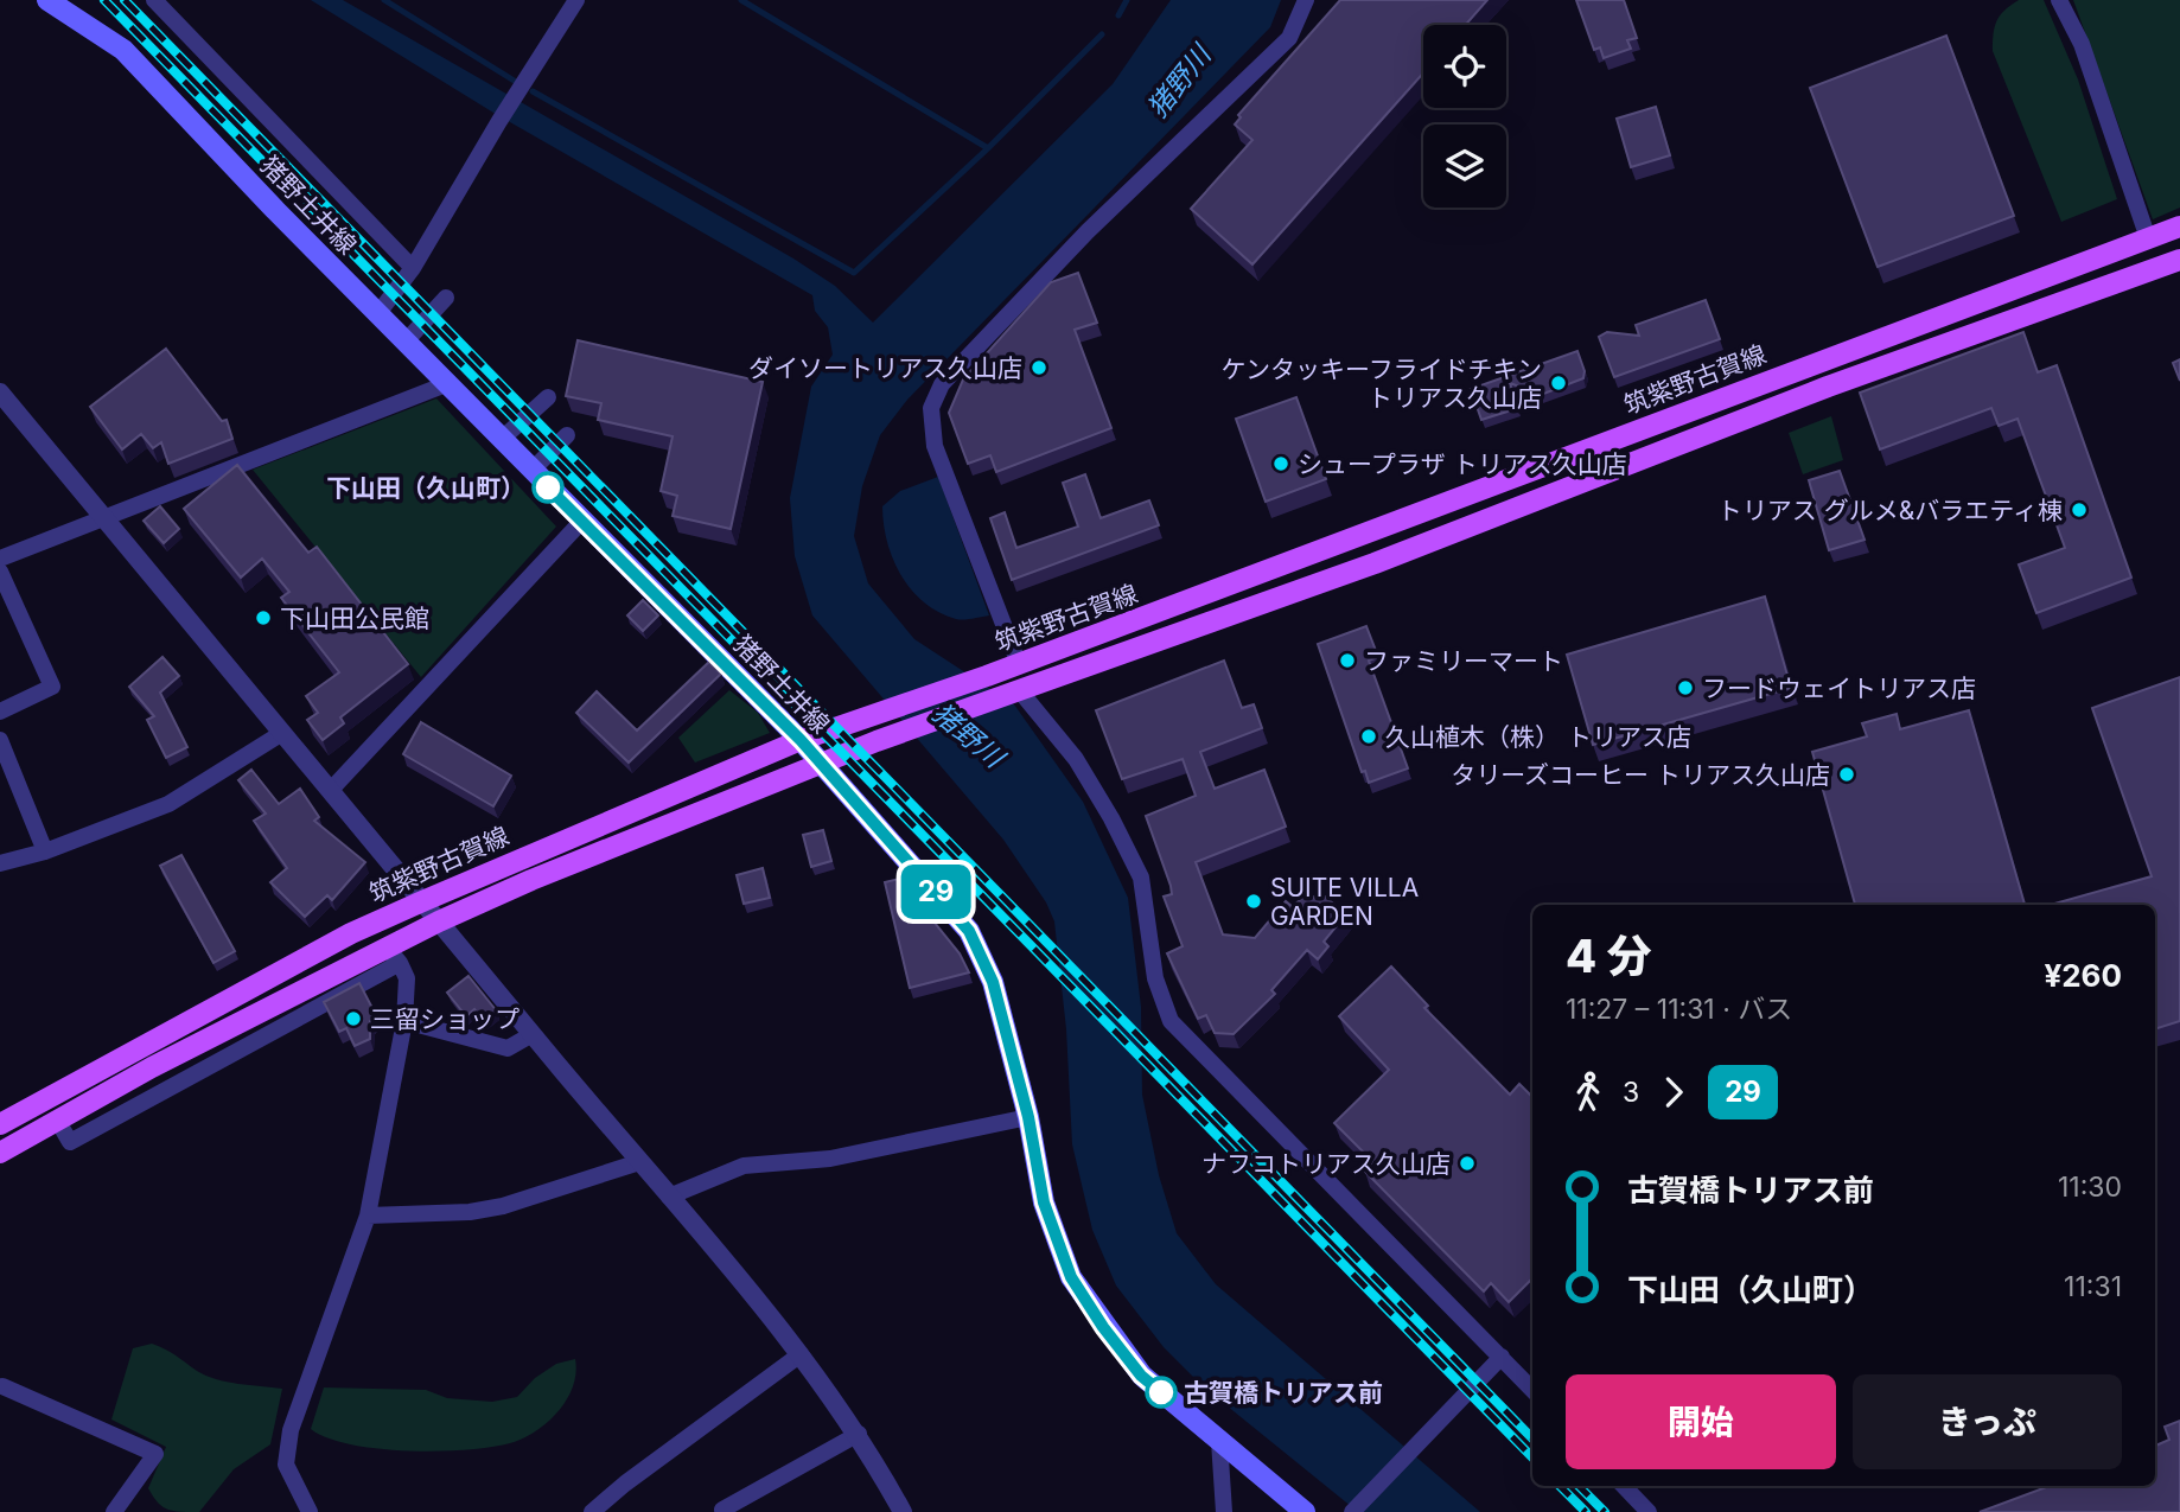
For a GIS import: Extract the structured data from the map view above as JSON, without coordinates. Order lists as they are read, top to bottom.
{
  "streets": {
    "main road": ["猪野土井線", "筑紫野古賀線"]
  },
  "crossings": [
    ["猪野土井線", "筑紫野古賀線"]
  ],
  "water": ["猪野川"],
  "places": [
    "ダイソートリアス久山店",
    "ケンタッキーフライドチキン トリアス久山店",
    "シュープラザ トリアス久山店",
    "下山田（久山町）",
    "トリアス グルメ&バラエティ棟",
    "下山田公民館",
    "ファミリーマート",
    "フードウェイトリアス店",
    "久山植木（株） トリアス店",
    "タリーズコーヒー トリアス久山店",
    "SUITE VILLA GARDEN",
    "三留ショップ",
    "ナフコトリアス久山店",
    "古賀橋トリアス前"
  ],
  "lines": ["bus line 29"],
  "page": {
    "on_map": "29",
    "heading": ["4 分", "11:27 – 11:31 · バス", "¥260"],
    "legs": ["3", "29"],
    "list": [
      {
        "name": "古賀橋トリアス前",
        "value": "11:30"
      },
      {
        "name": "下山田（久山町）",
        "value": "11:31"
      }
    ],
    "buttons": ["開始", "きっぷ"]
  }
}
